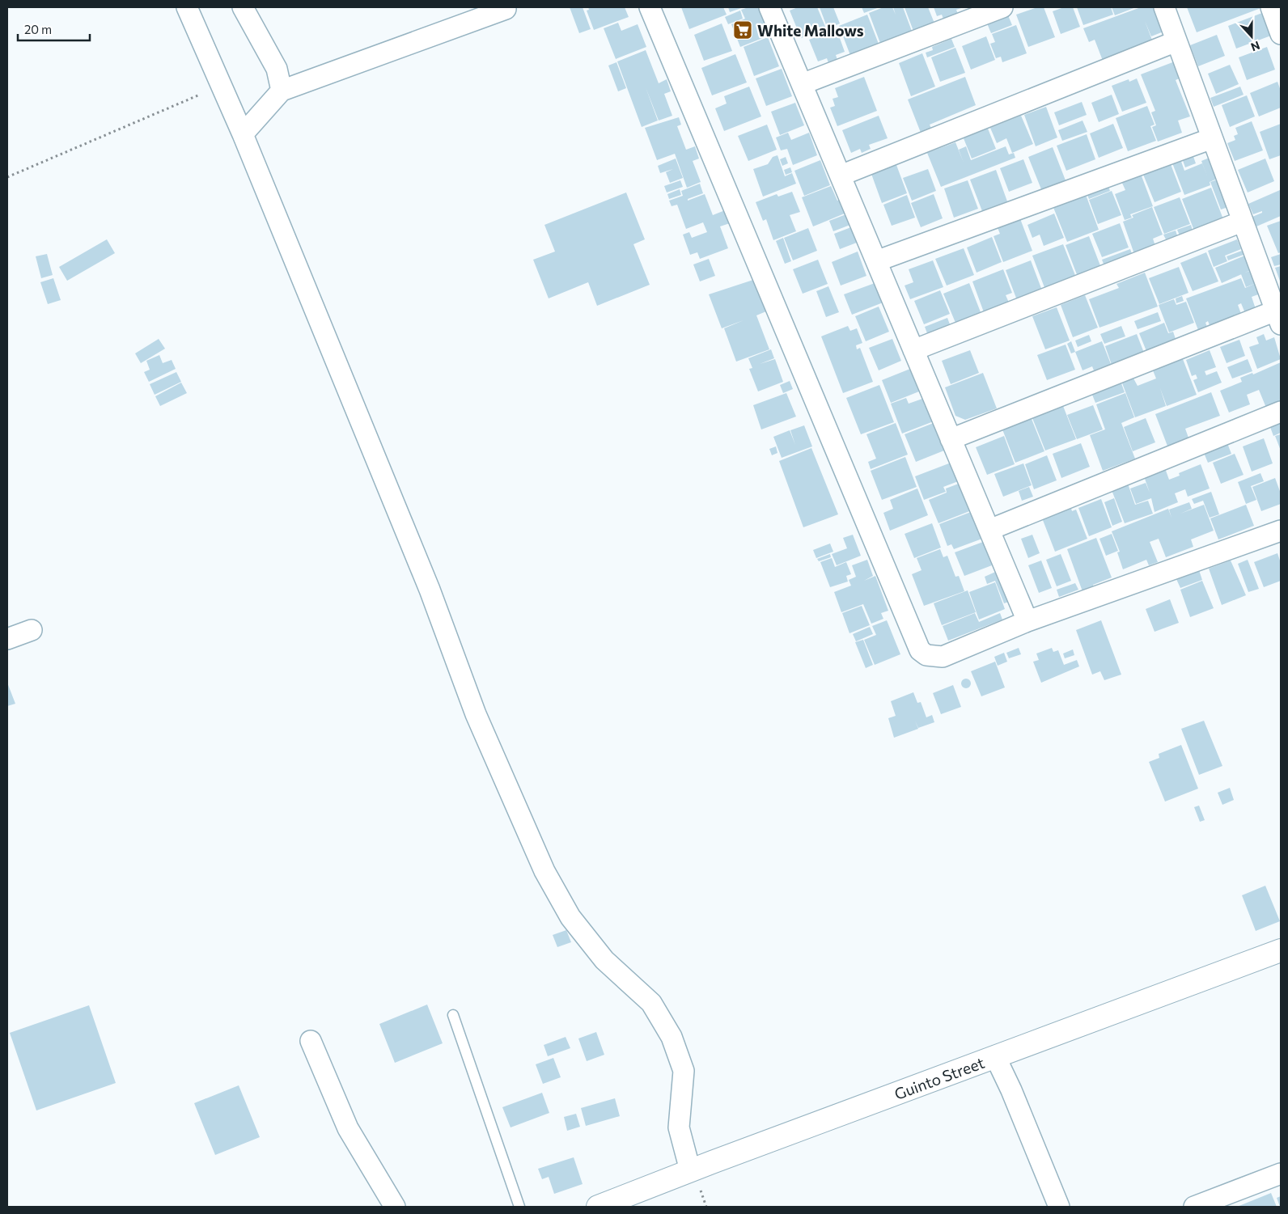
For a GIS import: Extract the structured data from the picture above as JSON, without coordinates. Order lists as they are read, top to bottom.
{
  "streets": {
    "street": ["Guinto Street"]
  },
  "places": {
    "supermarket": ["White Mallows"]
  },
  "scale_bar": "20 m",
  "north": "bottom"
}
